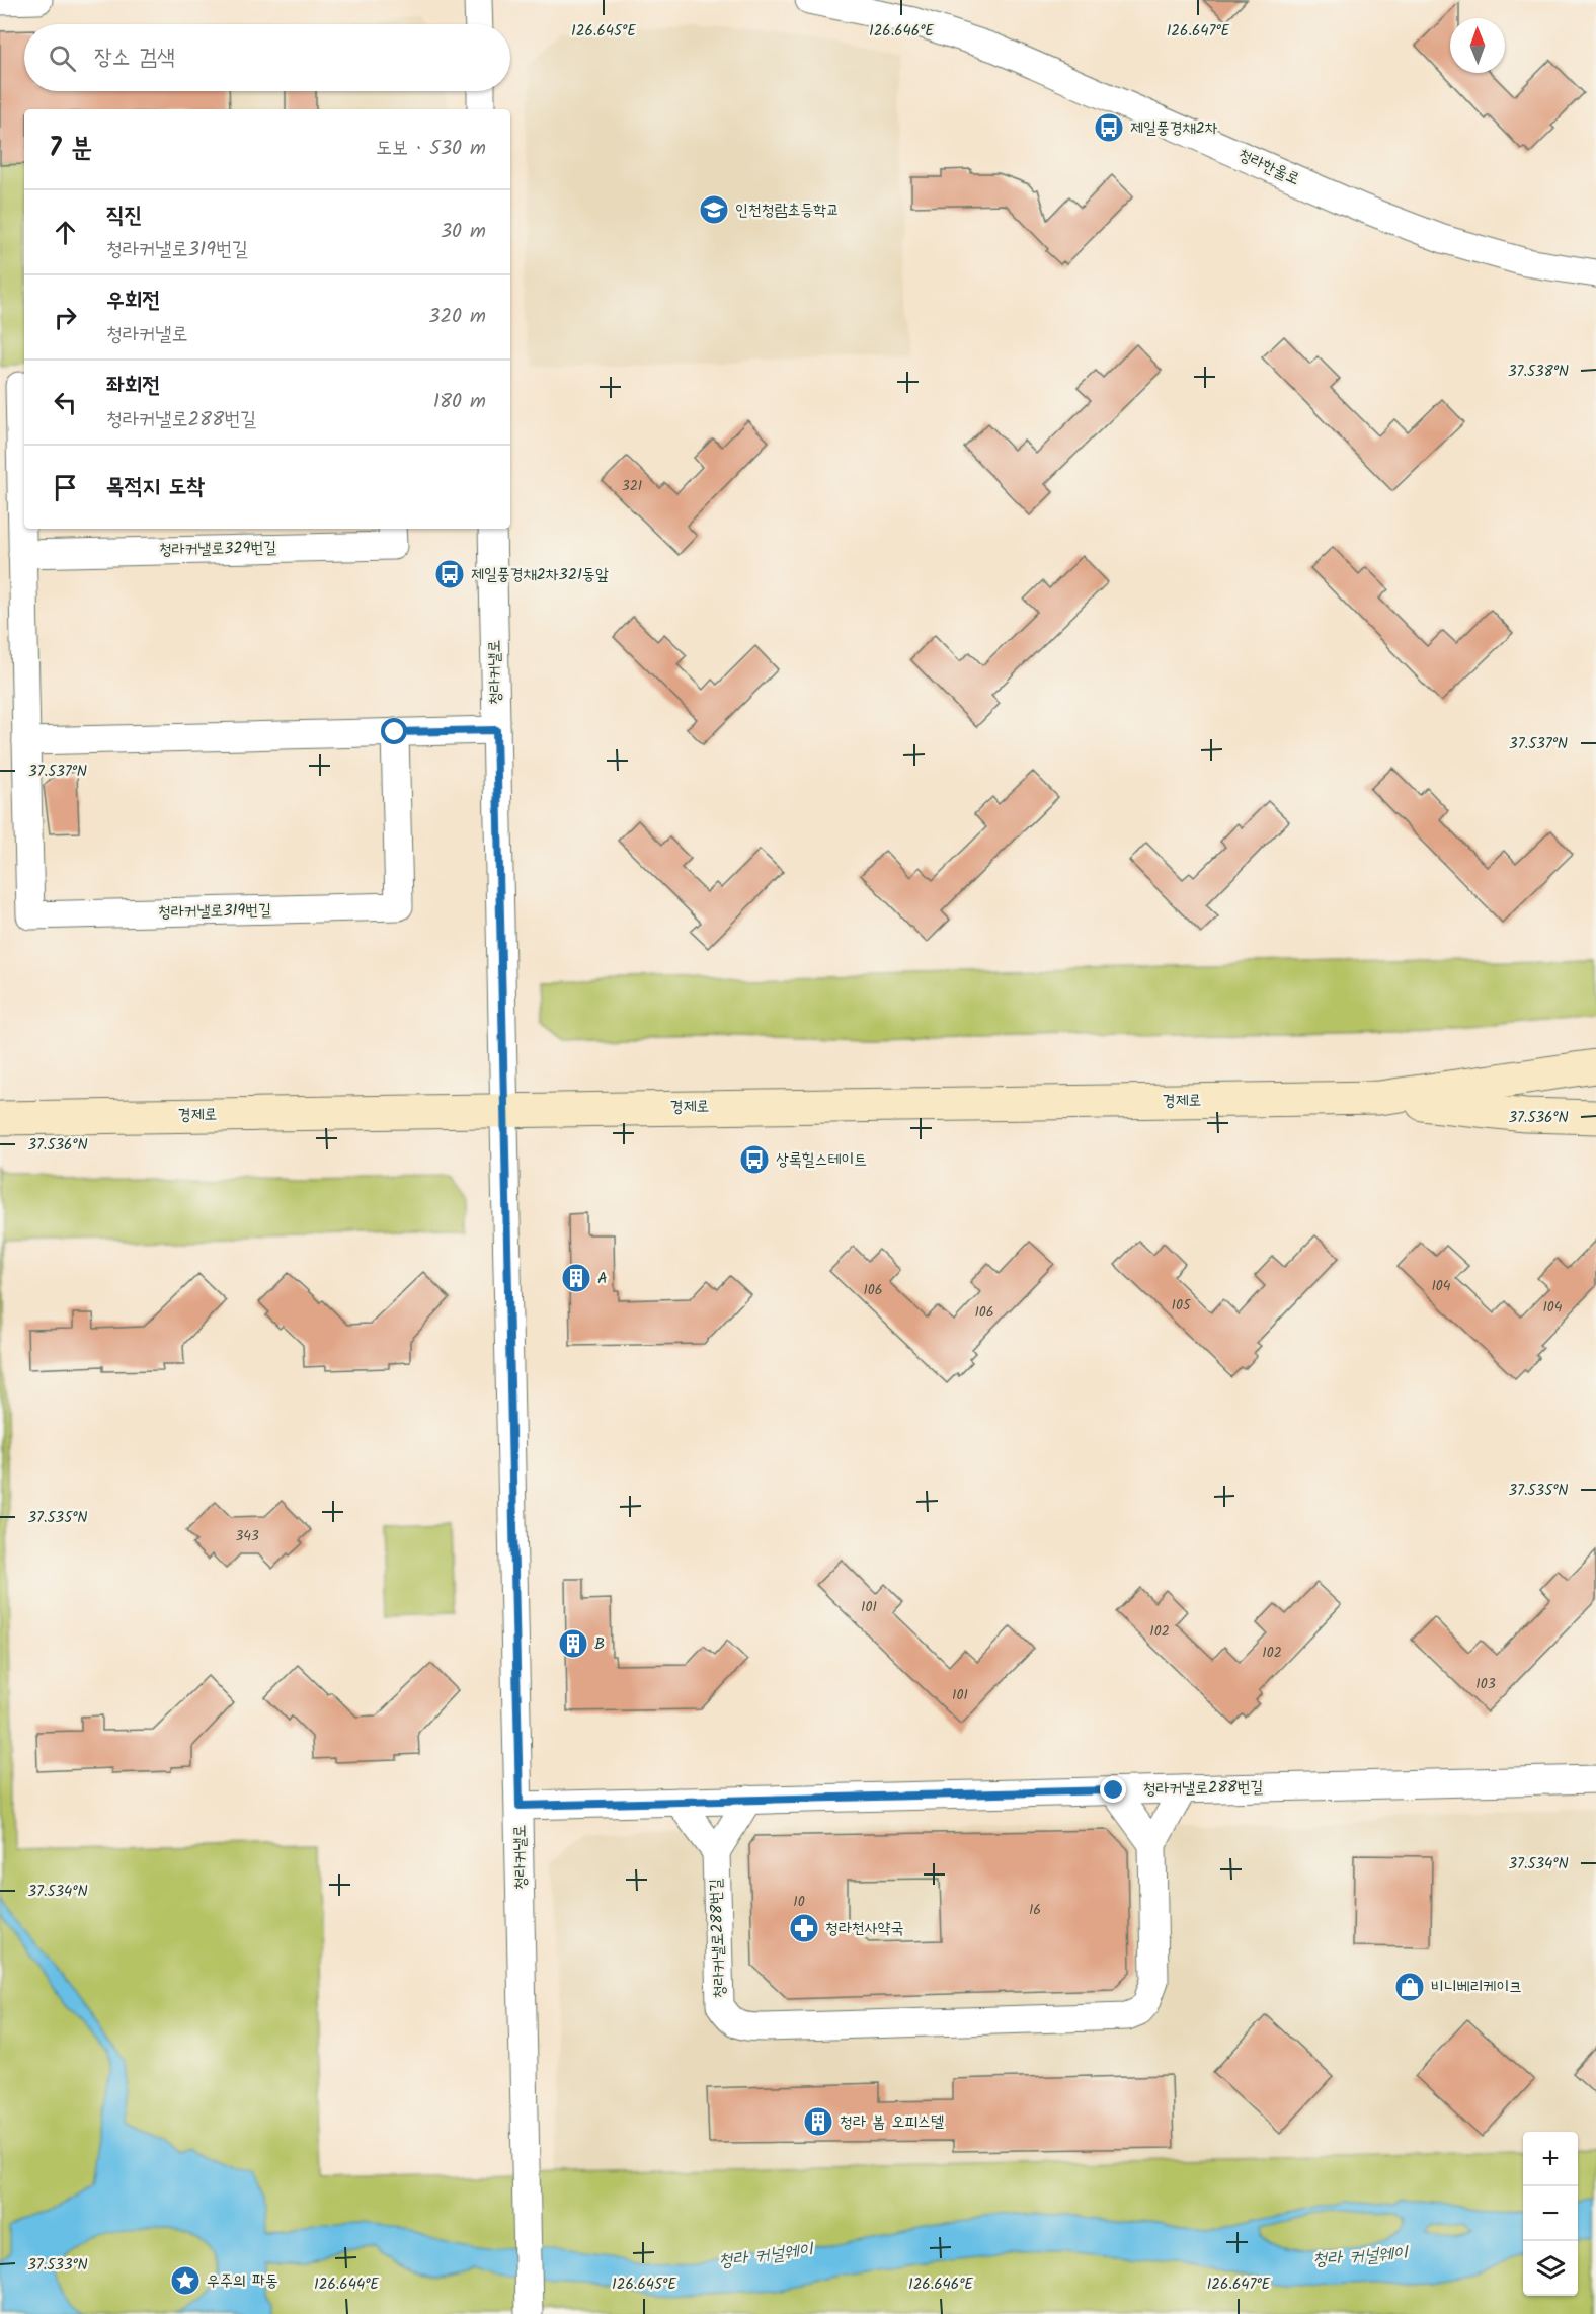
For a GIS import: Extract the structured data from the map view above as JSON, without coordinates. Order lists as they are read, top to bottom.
{
  "streets": {
    "main road": ["경제로"],
    "street": [
      "청라한울로",
      "청라커낼로329번길",
      "청라커낼로",
      "청라커낼로319번길",
      "청라커낼로288번길"
    ]
  },
  "crossings": [
    ["청라커낼로329번길", "청라커낼로319번길"],
    ["청라커낼로", "경제로"],
    ["청라커낼로", "청라커낼로288번길"]
  ],
  "water": ["청라 커널웨이"],
  "places": {
    "bus stop": ["제일풍경채2차", "제일풍경채2차321동앞", "상록힐스테이트"],
    "school or university": ["인천청람초등학교"],
    "building": ["A", "B", "청라 봄 오피스텔"],
    "pharmacy": ["청라천사약국"],
    "shop": ["비니베리케이크"],
    "place": ["우주의 파동"]
  },
  "house_numbers": [
    "321",
    "104",
    "106",
    "105",
    "104",
    "106",
    "343",
    "101",
    "102",
    "102",
    "103",
    "101",
    "10",
    "16"
  ],
  "north": "top",
  "page": {
    "search": "장소 검색",
    "heading": ["7 분", "도보 · 530 m"],
    "list": [
      ["직진", "청라커낼로319번길", "30 m"],
      ["우회전", "청라커낼로", "320 m"],
      ["좌회전", "청라커낼로288번길", "180 m"],
      "목적지 도착"
    ],
    "map_buttons": ["+", "−"]
  },
  "coordinates": [
    "126.645°E",
    "126.646°E",
    "126.647°E",
    "37.538°N",
    "37.537°N",
    "37.536°N",
    "37.535°N",
    "37.534°N",
    "37.533°N",
    "126.644°E"
  ]
}
